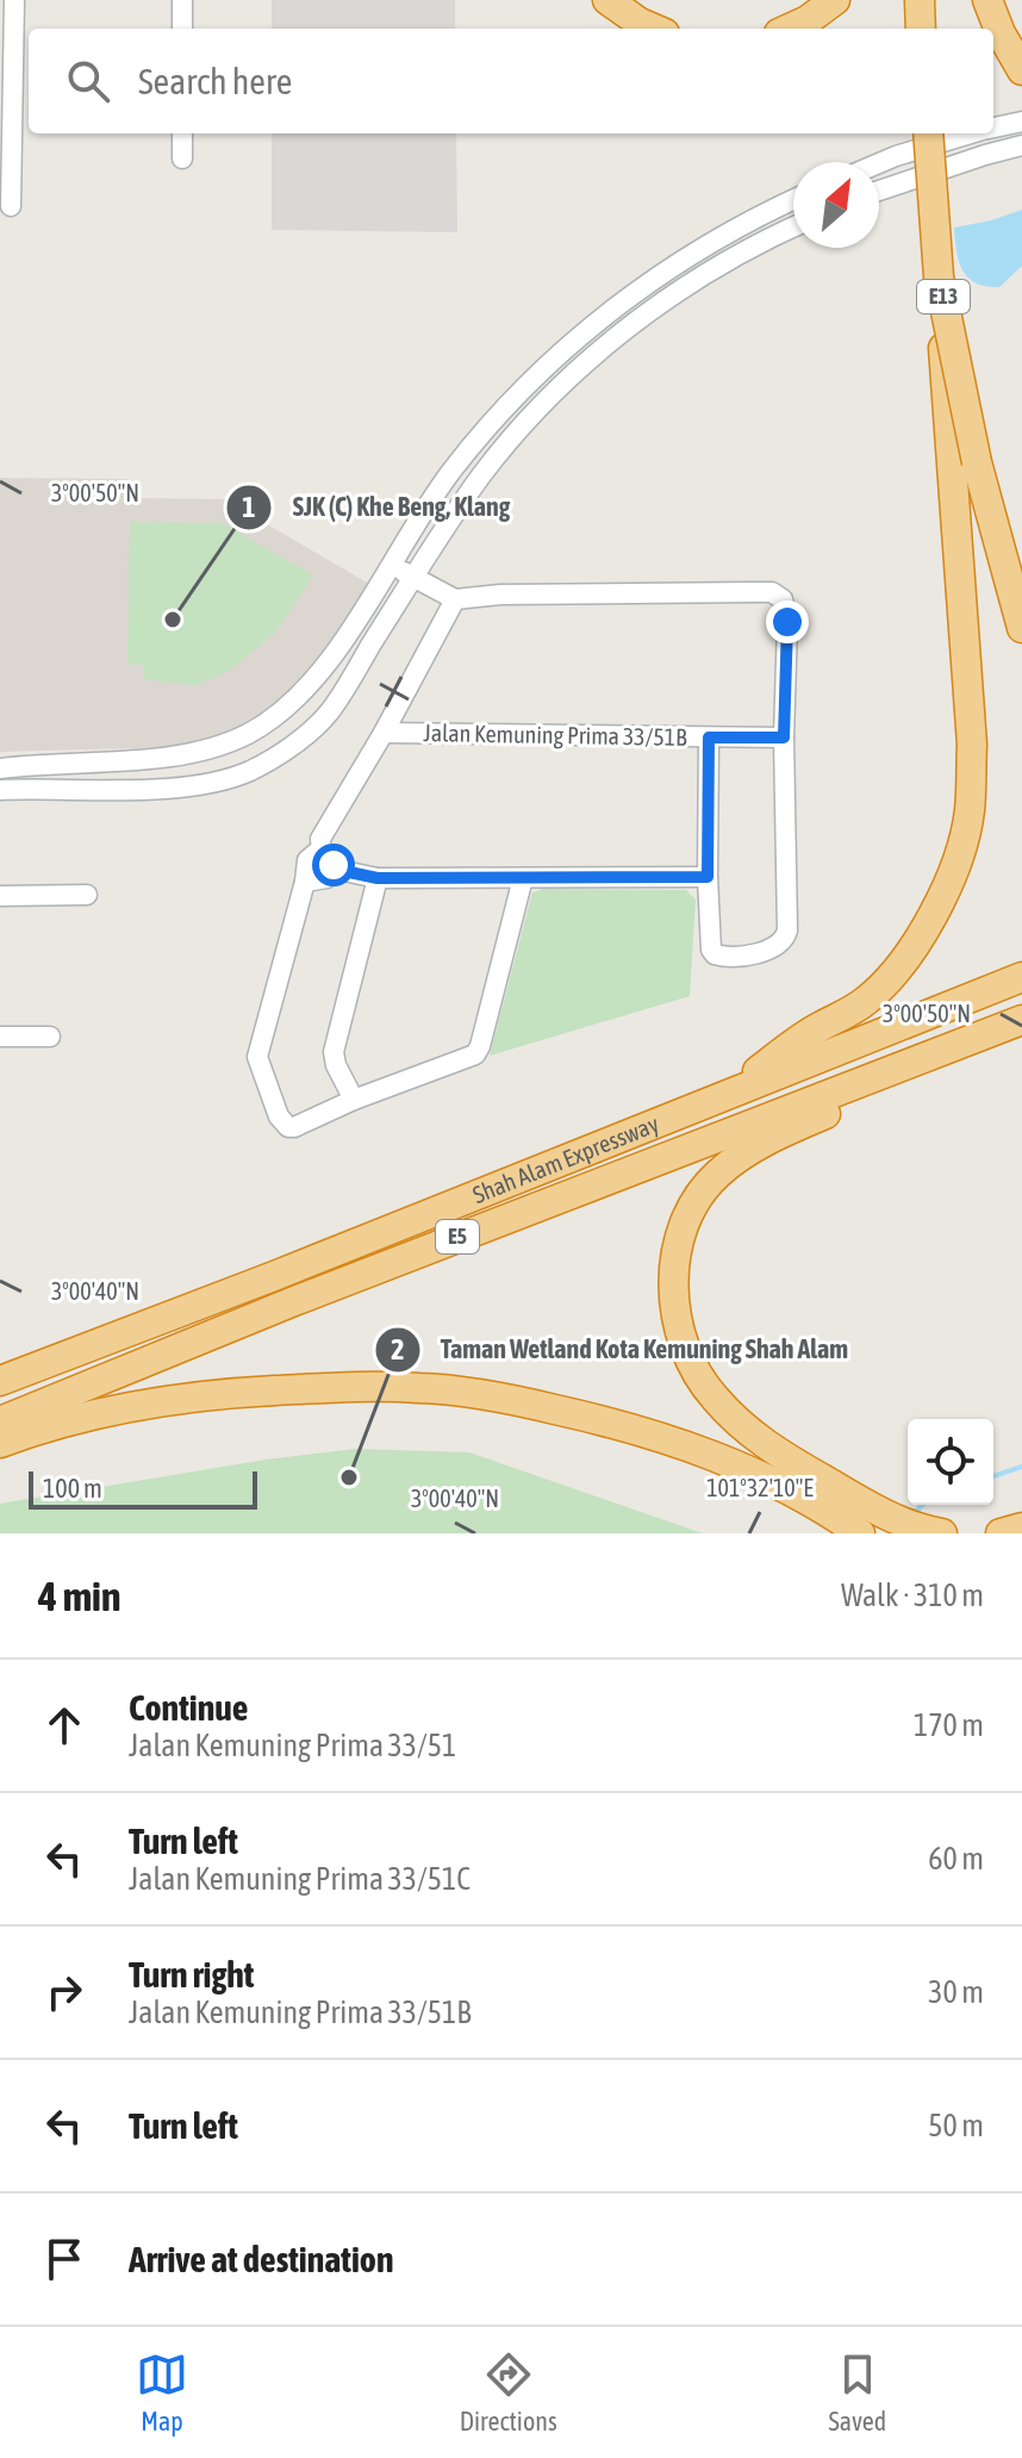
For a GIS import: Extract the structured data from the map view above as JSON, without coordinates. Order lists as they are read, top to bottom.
{
  "streets": {
    "highway": ["E13", "Shah Alam Expressway", "E5"],
    "street": ["Jalan Kemuning Prima 33/51B"]
  },
  "places": ["SJK (C) Khe Beng, Klang", "Taman Wetland Kota Kemuning Shah Alam"],
  "scale_bar": "100 m",
  "north": "top right",
  "page": {
    "search": "Search here",
    "scale": "100 m",
    "heading": ["4 min", "Walk · 310 m"],
    "list": [
      ["Continue", "Jalan Kemuning Prima 33/51", "170 m"],
      ["Turn left", "Jalan Kemuning Prima 33/51C", "60 m"],
      ["Turn right", "Jalan Kemuning Prima 33/51B", "30 m"],
      ["Turn left", "50 m"],
      "Arrive at destination"
    ],
    "nav": ["Map", "Directions", "Saved"]
  },
  "coordinates": ["3°00'50\"N", "3°00'40\"N", "101°32'10\"E"]
}
